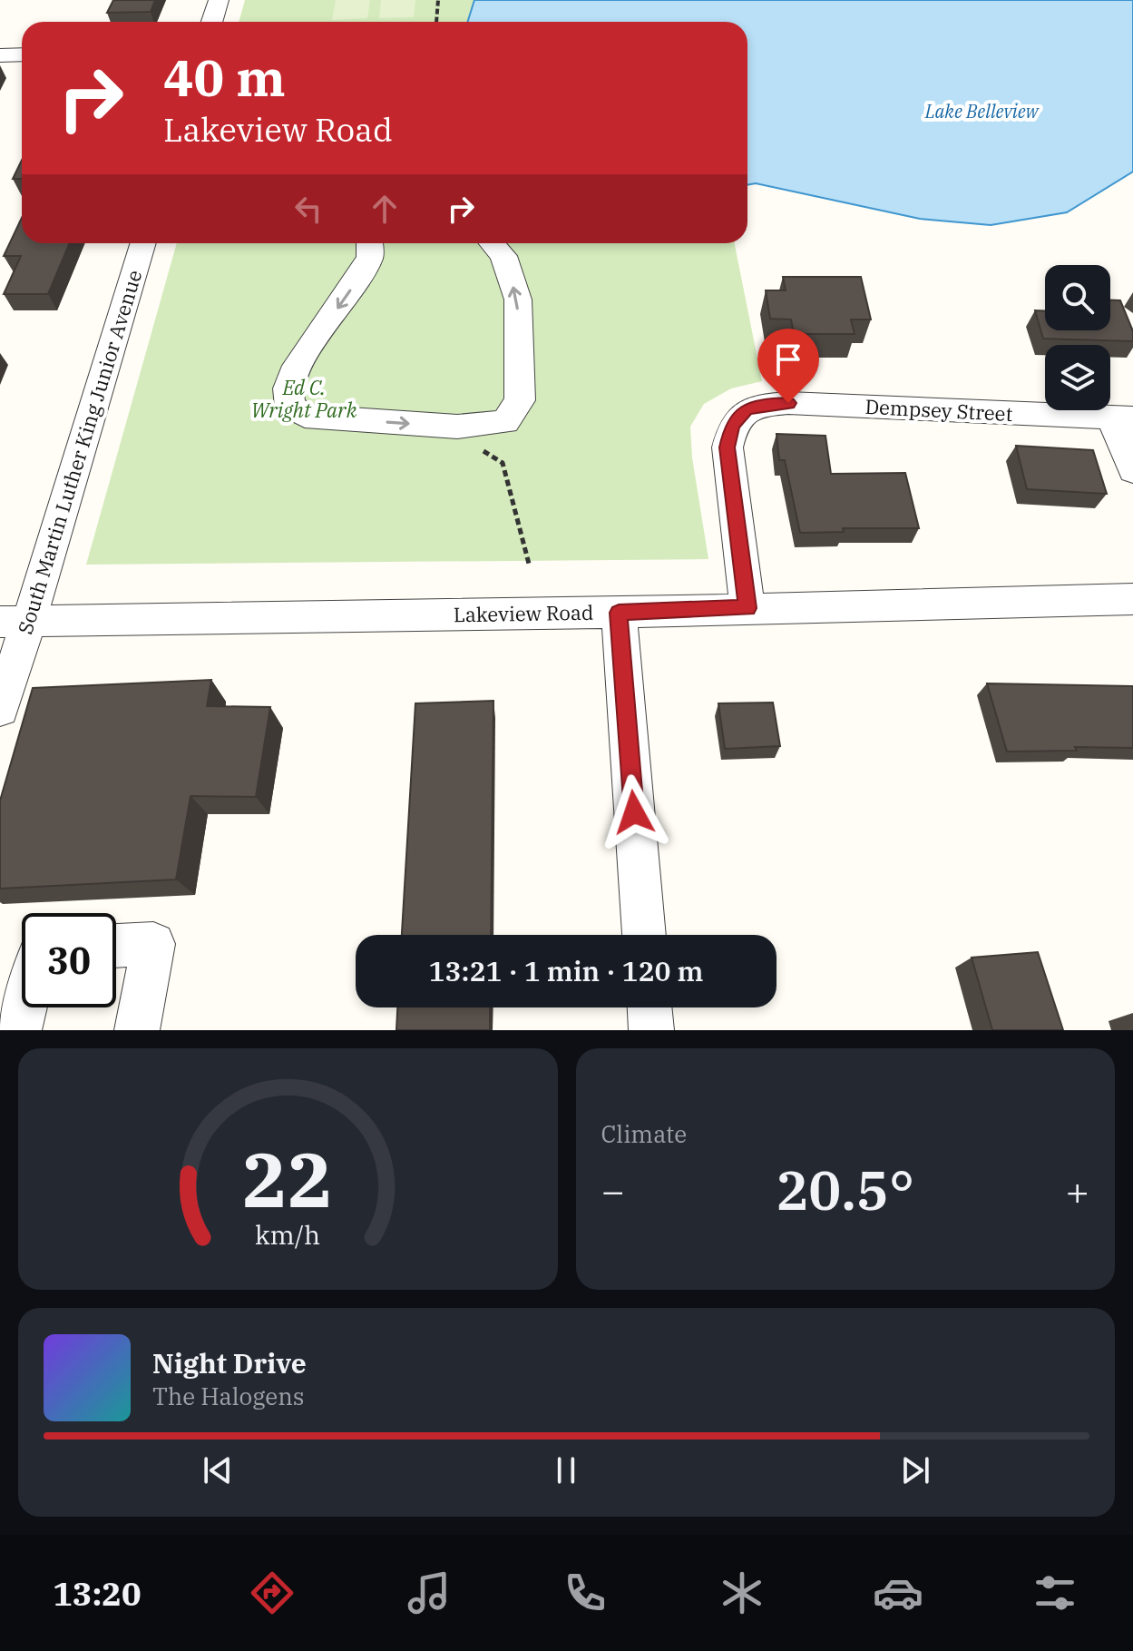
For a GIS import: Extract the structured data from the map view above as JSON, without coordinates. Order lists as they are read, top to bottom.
{
  "streets": {
    "street": ["Dempsey Street", "South Martin Luther King Junior Avenue", "Lakeview Road"]
  },
  "crossings": [
    ["Dempsey Street", "Lakeview Road"],
    ["South Martin Luther King Junior Avenue", "Lakeview Road"]
  ],
  "water": ["Lake Belleview"],
  "parks": ["Ed C. Wright Park"],
  "page": {
    "turn": ["40 m", "Lakeview Road"],
    "limit": "30",
    "trip": "13:21 · 1 min · 120 m",
    "tile": "Climate",
    "heat": ["−", "20.5°", "+"],
    "song": ["Night Drive", "The Halogens"],
    "tabs": "13:20",
    "gauge": ["22", "km/h"]
  }
}
